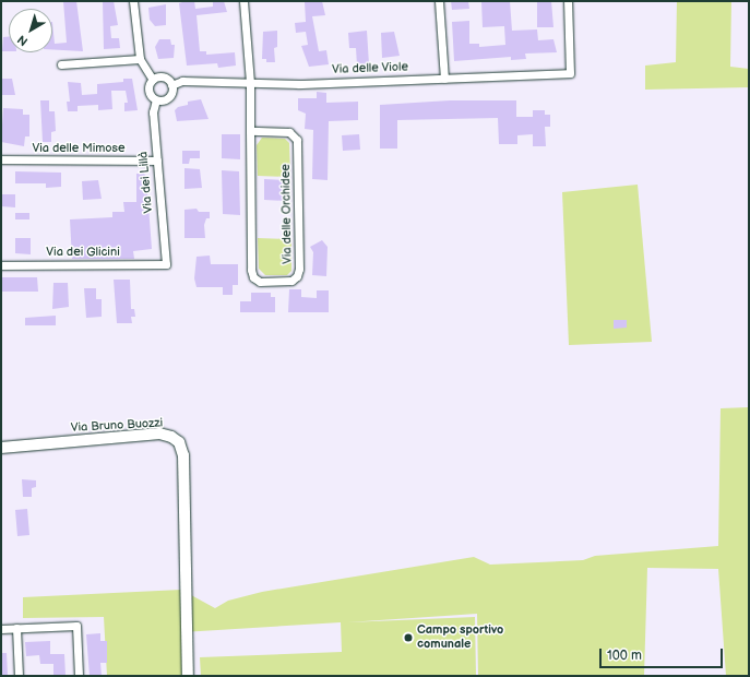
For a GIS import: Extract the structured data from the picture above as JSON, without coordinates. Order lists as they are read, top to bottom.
{
  "streets": {
    "street": [
      "Via delle Viole",
      "Via delle Mimose",
      "Via dei Lillà",
      "Via delle Orchidee",
      "Via dei Glicini",
      "Via Bruno Buozzi"
    ]
  },
  "crossings": [
    ["Via delle Viole", "Via dei Lillà"],
    ["Via delle Viole", "Via delle Orchidee"],
    ["Via delle Mimose", "Via dei Lillà"],
    ["Via dei Lillà", "Via dei Glicini"]
  ],
  "places": ["Campo sportivo comunale"],
  "scale_bar": "100 m",
  "north": "bottom left"
}
